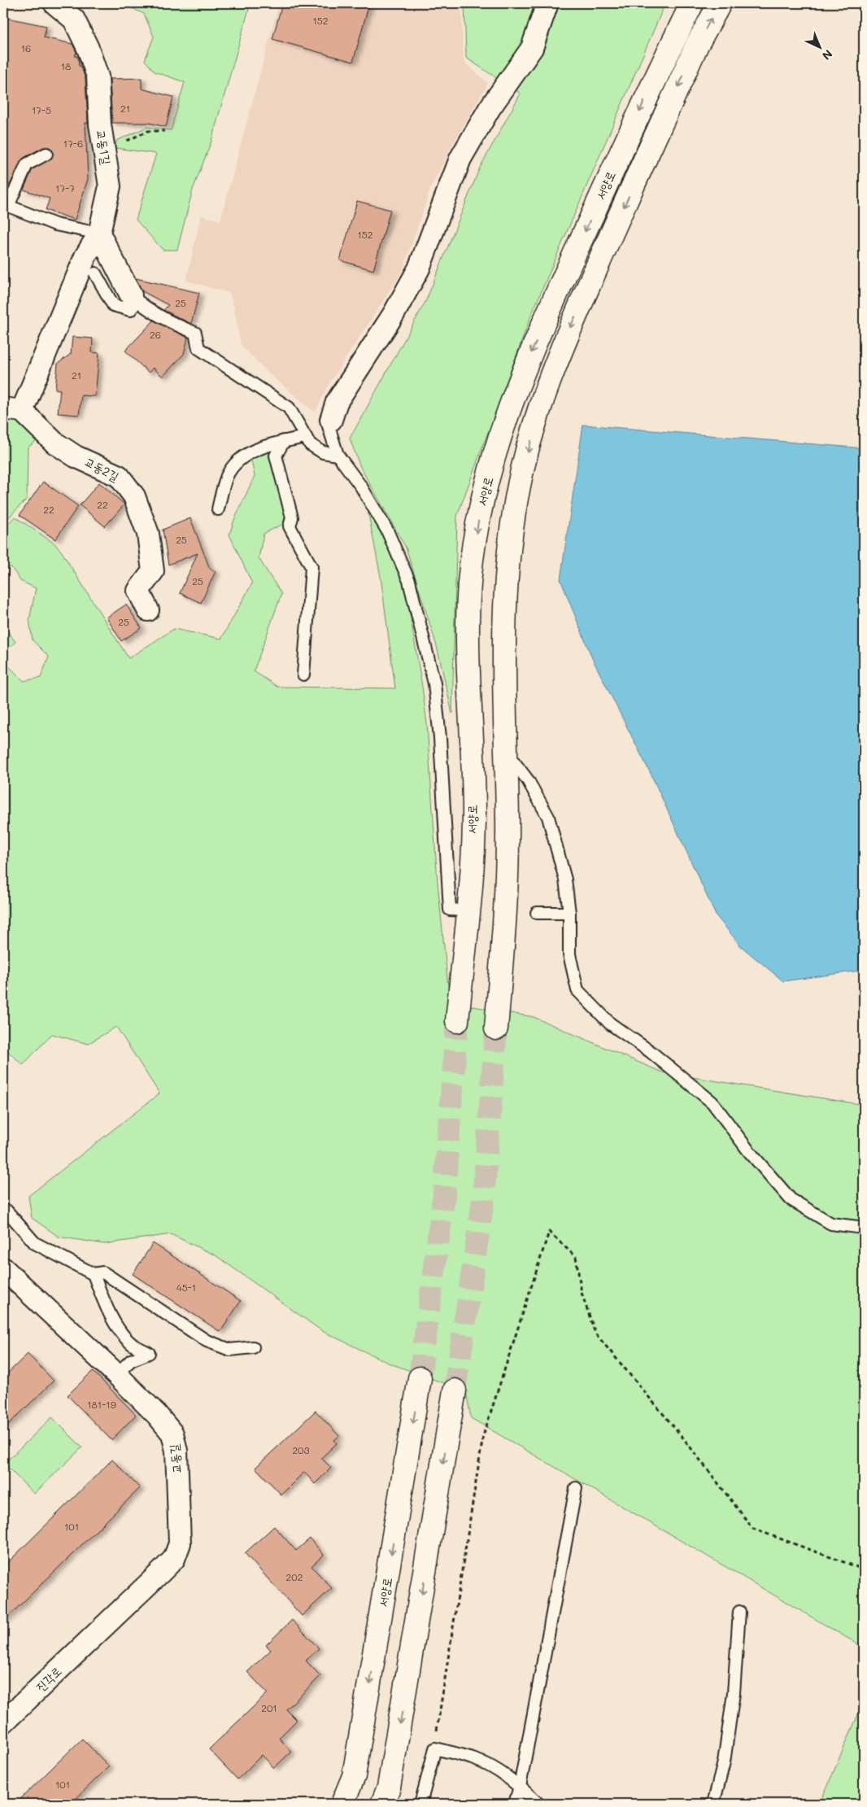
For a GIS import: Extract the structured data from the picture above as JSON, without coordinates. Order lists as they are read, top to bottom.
{
  "streets": {
    "main road": ["서양로"],
    "street": [
      "교동1길",
      "교동2길",
      "교동길",
      "진각로"
    ]
  },
  "crossings": [
    ["교동1길", "교동2길"],
    ["교동길", "진각로"]
  ],
  "house_numbers": [
    "152",
    "16",
    "18",
    "21",
    "17-5",
    "17-6",
    "17-7",
    "152",
    "25",
    "26",
    "21",
    "22",
    "22",
    "25",
    "25",
    "25",
    "45-1",
    "181-19",
    "203",
    "101",
    "202",
    "201",
    "101"
  ],
  "north": "bottom right"
}
